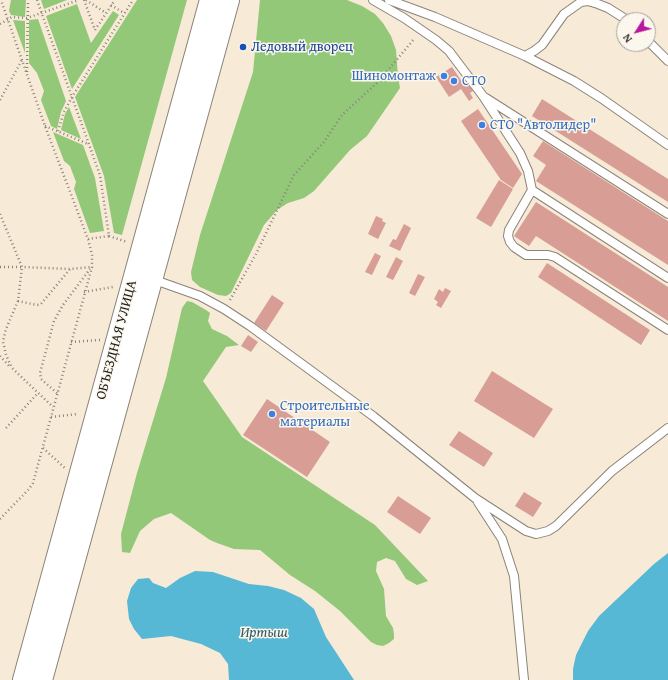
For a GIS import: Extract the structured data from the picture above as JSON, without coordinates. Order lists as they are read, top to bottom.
{
  "streets": {
    "main road": ["ОБЪЕЗДНАЯ УЛИЦА"]
  },
  "water": ["Иртыш"],
  "places": [
    "Ледовый дворец",
    "Шиномонтаж",
    "СТО",
    "СТО \"Автолидер\"",
    "Строительные материалы"
  ],
  "north": "bottom left"
}
